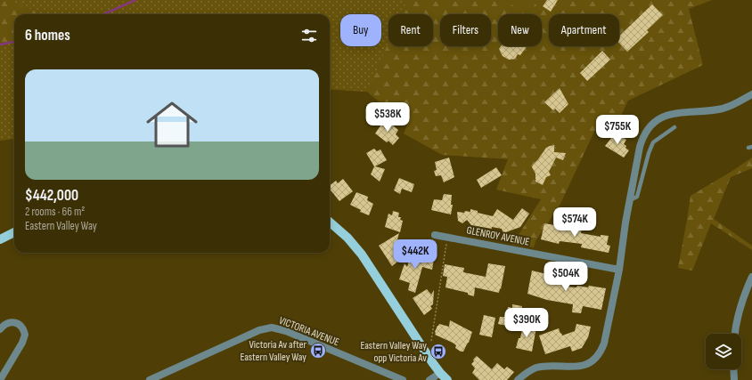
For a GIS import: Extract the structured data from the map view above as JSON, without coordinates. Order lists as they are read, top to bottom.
{
  "streets": {
    "street": ["GLENROY AVENUE", "VICTORIA AVENUE"]
  },
  "places": {
    "bus stop": ["Victoria Av after Eastern Valley Way", "Eastern Valley Way opp Victoria Av"]
  },
  "page": {
    "chip": [
      "Buy",
      "Rent",
      "Filters",
      "New",
      "Apartment"
    ],
    "heading": "6 homes",
    "list": [
      {
        "name": "$442,000",
        "note": "2 rooms · 66 m² · Eastern Valley Way"
      }
    ],
    "price": [
      "$538K",
      "$755K",
      "$574K",
      "$442K",
      "$504K",
      "$390K"
    ]
  }
}
